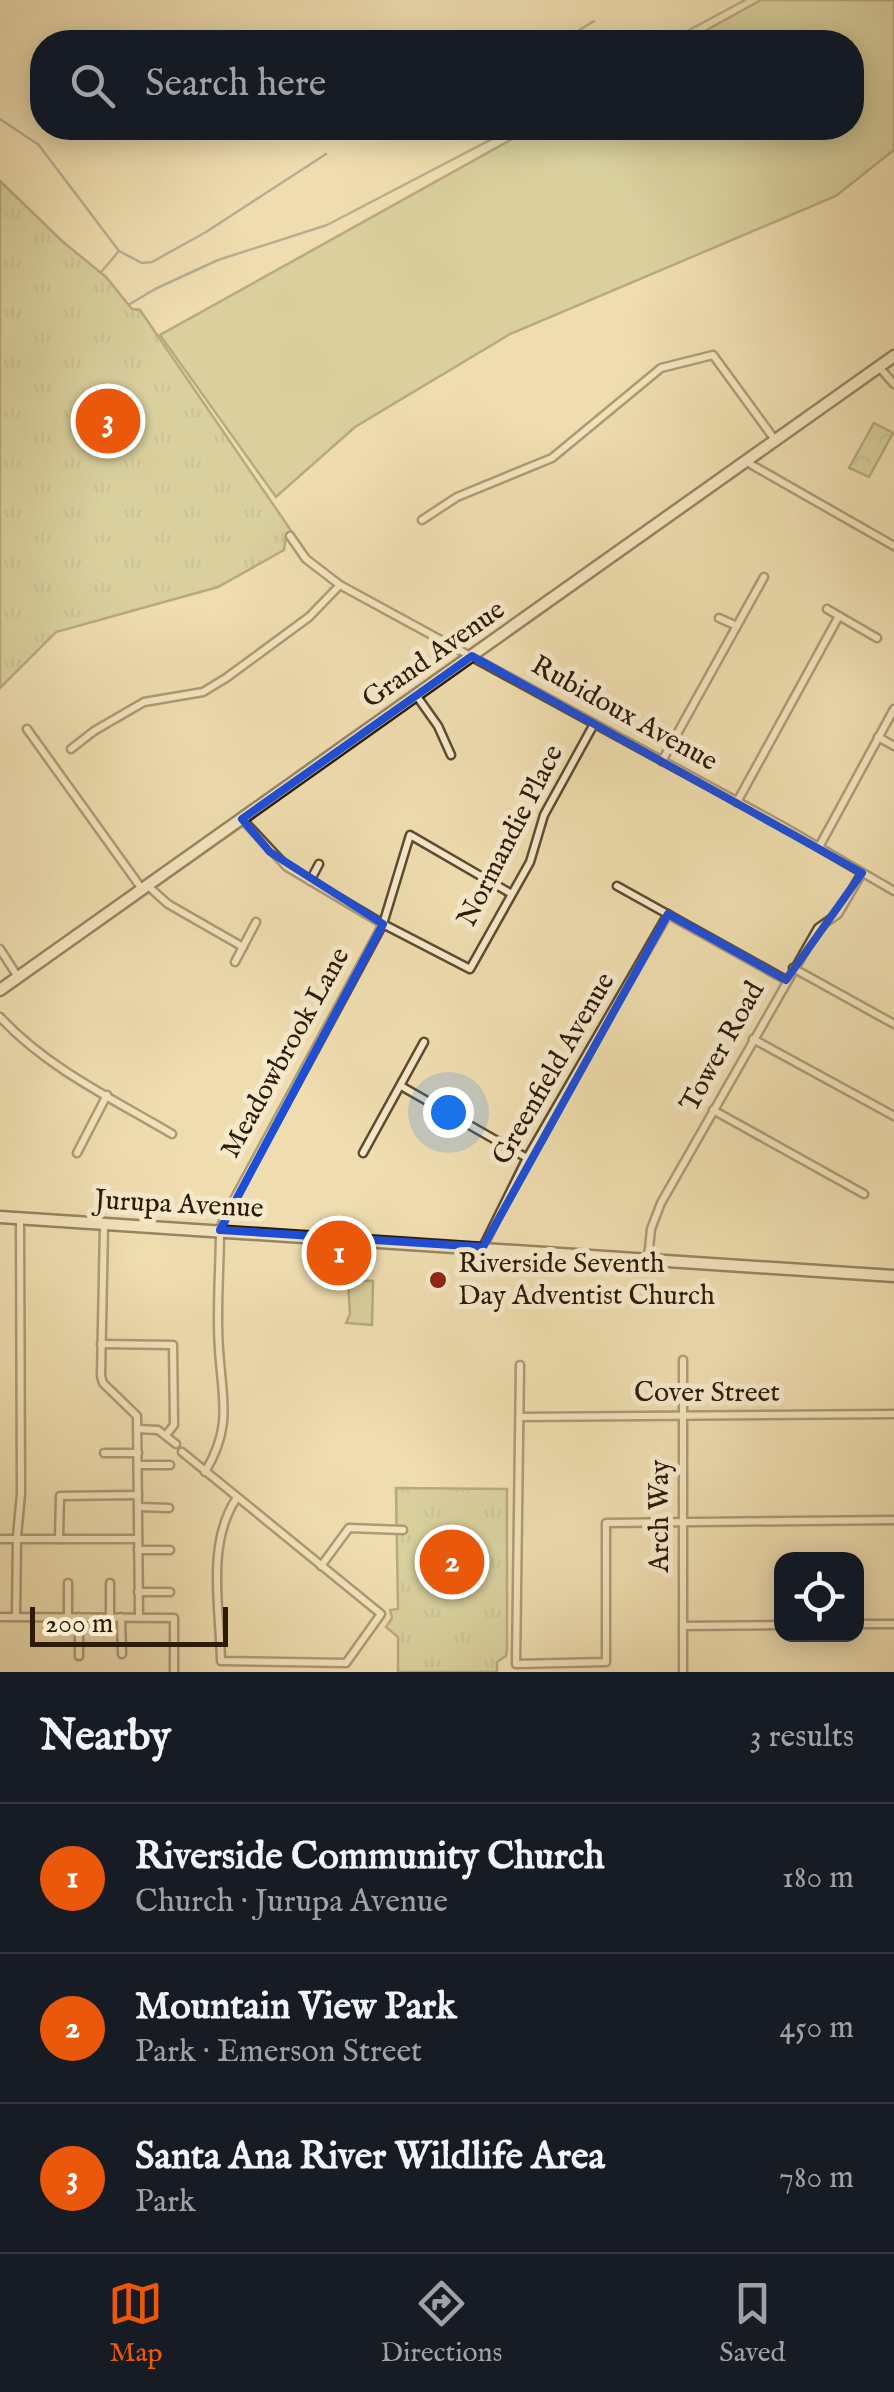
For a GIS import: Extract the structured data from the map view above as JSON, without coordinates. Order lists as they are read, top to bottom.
{
  "streets": {
    "street": [
      "Grand Avenue",
      "Rubidoux Avenue",
      "Normandie Place",
      "Tower Road",
      "Meadowbrook Lane",
      "Greenfield Avenue",
      "Jurupa Avenue",
      "Cover Street",
      "Arch Way"
    ]
  },
  "crossings": [
    ["Grand Avenue", "Rubidoux Avenue"],
    ["Rubidoux Avenue", "Normandie Place"],
    ["Rubidoux Avenue", "Tower Road"],
    ["Normandie Place", "Meadowbrook Lane"],
    ["Tower Road", "Jurupa Avenue"],
    ["Meadowbrook Lane", "Jurupa Avenue"],
    ["Greenfield Avenue", "Jurupa Avenue"],
    ["Cover Street", "Arch Way"]
  ],
  "places": ["Riverside Seventh Day Adventist Church"],
  "scale_bar": "200 m",
  "page": {
    "search": "Search here",
    "pins": ["3", "1", "2"],
    "scale": "200 m",
    "heading": ["Nearby", "3 results"],
    "list": [
      {
        "mark": "1",
        "name": "Riverside Community Church",
        "note": "Church · Jurupa Avenue",
        "value": "180 m"
      },
      {
        "mark": "2",
        "name": "Mountain View Park",
        "note": "Park · Emerson Street",
        "value": "450 m"
      },
      {
        "mark": "3",
        "name": "Santa Ana River Wildlife Area",
        "note": "Park",
        "value": "780 m"
      }
    ],
    "nav": ["Map", "Directions", "Saved"]
  }
}
